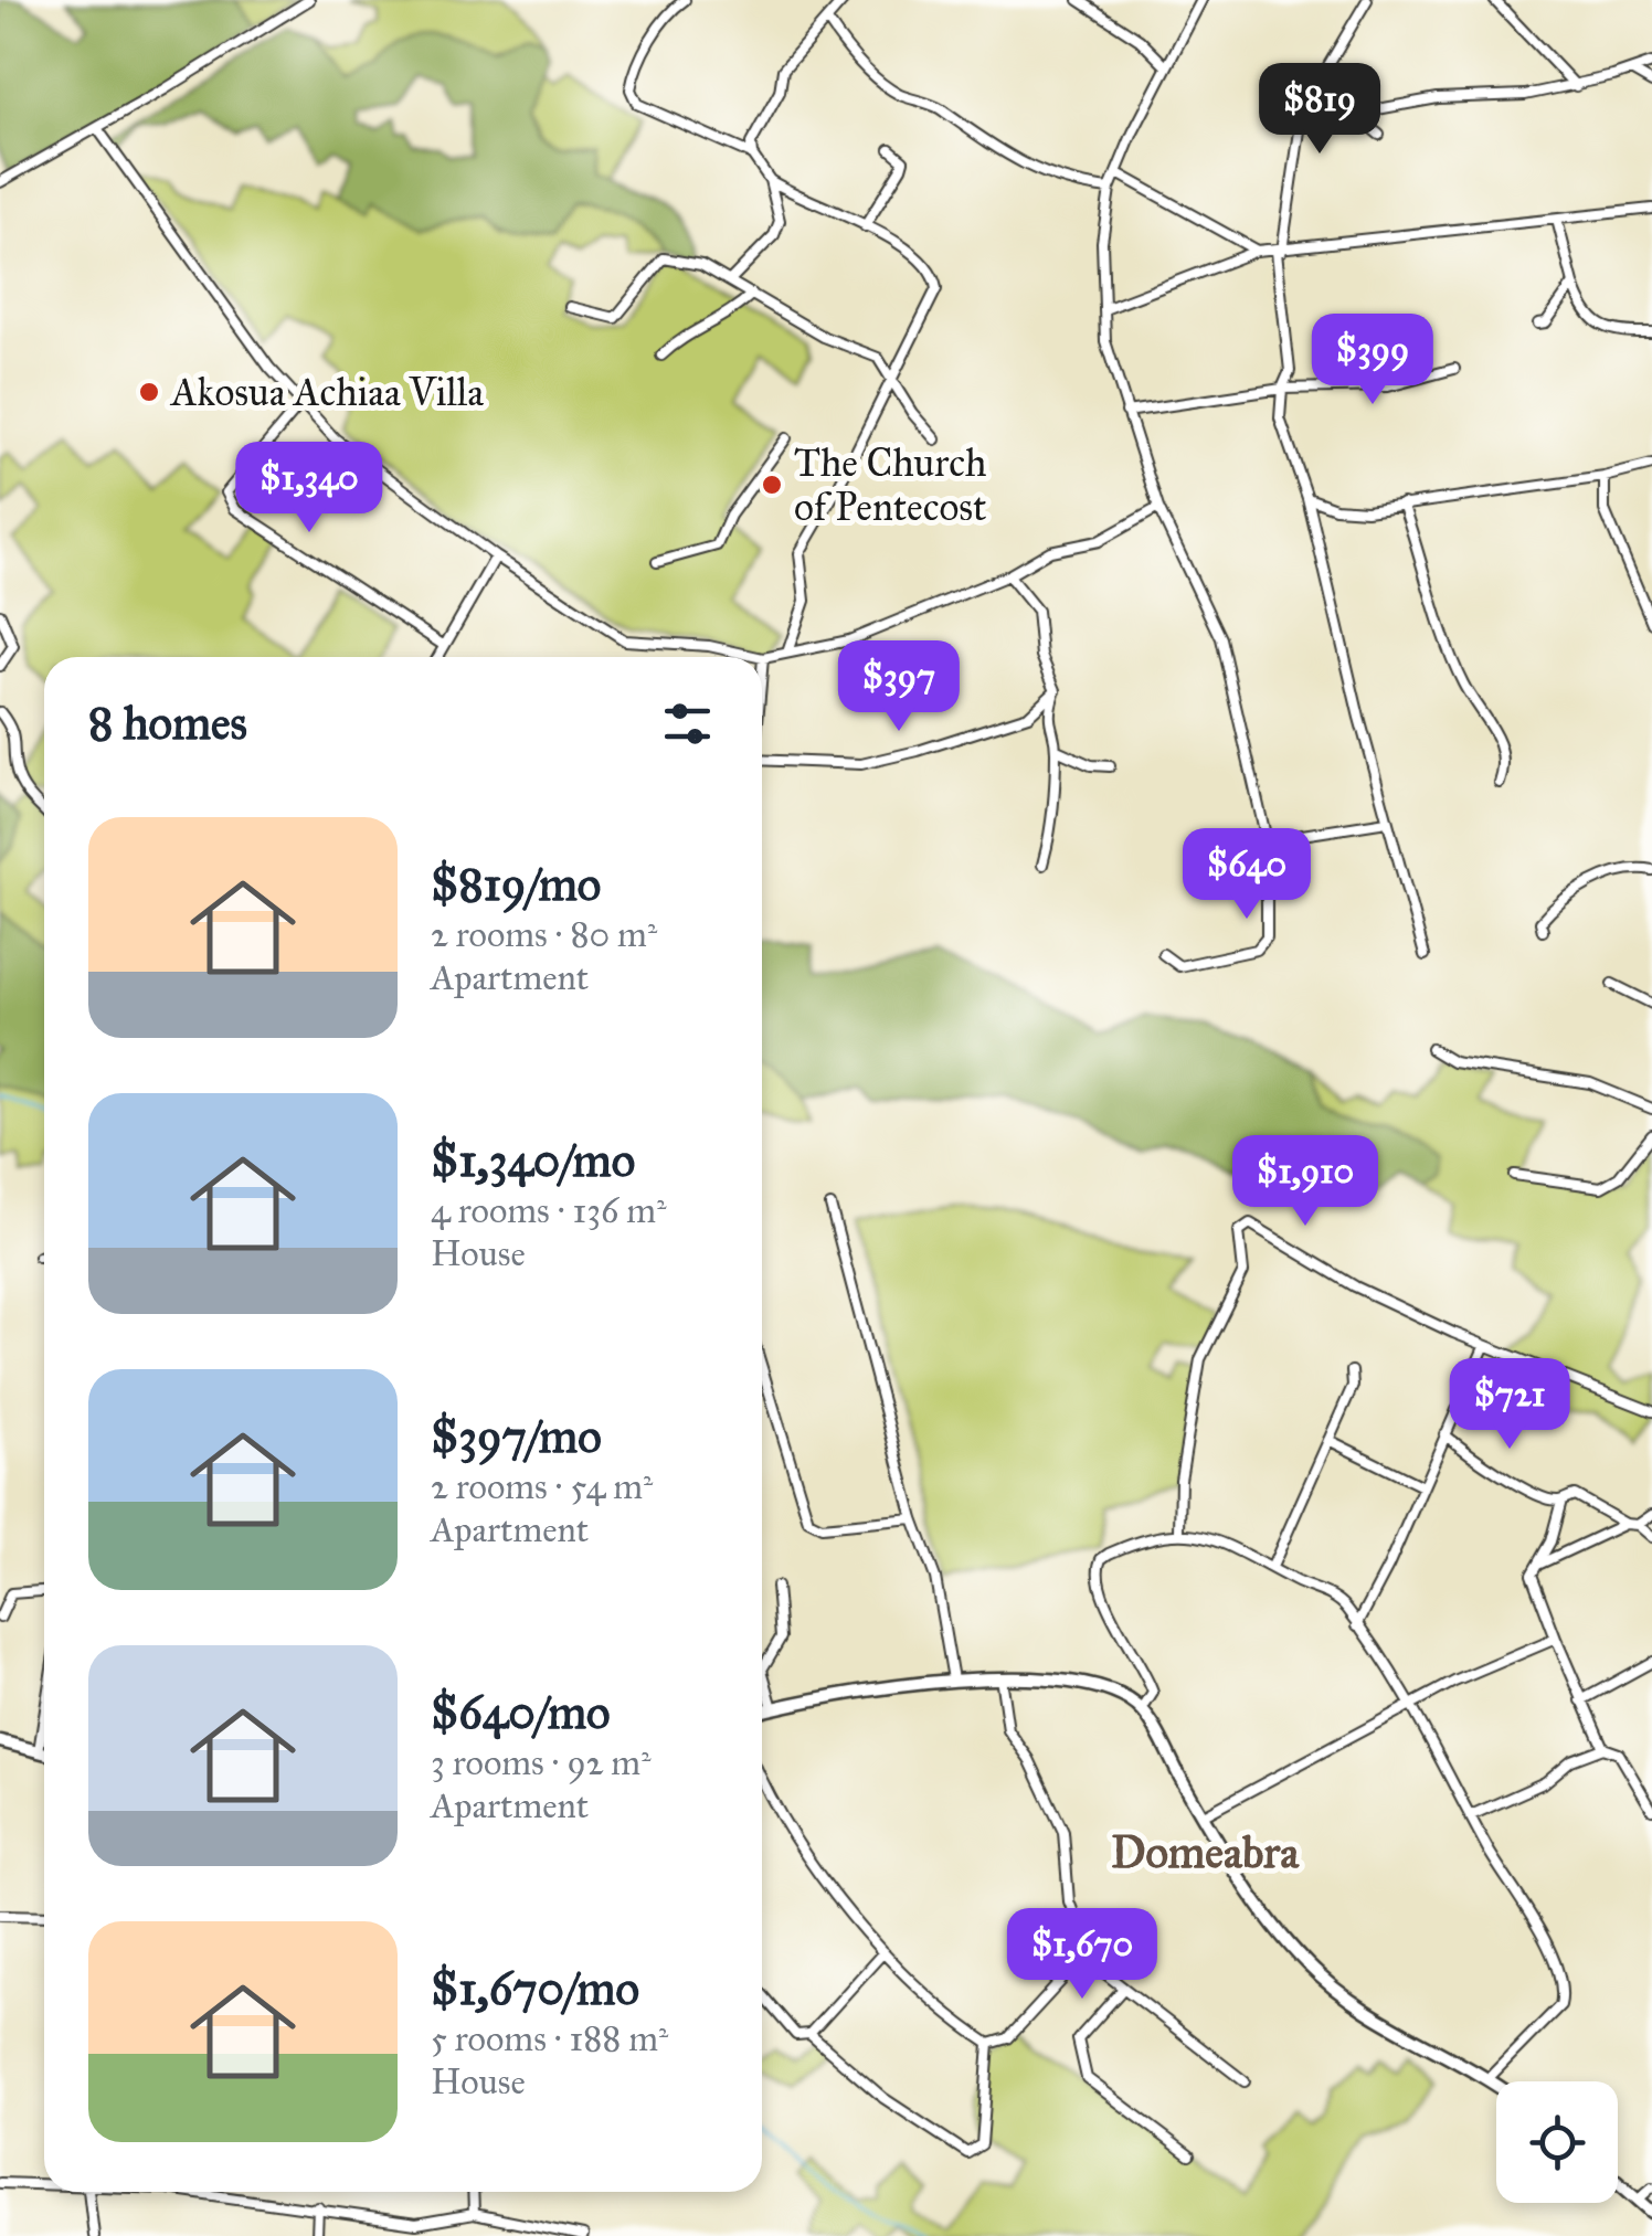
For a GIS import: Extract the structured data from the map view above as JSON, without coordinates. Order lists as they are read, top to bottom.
{
  "districts": ["Domeabra"],
  "places": ["Akosua Achiaa Villa", "The Church of Pentecost"],
  "page": {
    "price": [
      "$819",
      "$399",
      "$1,340",
      "$397",
      "$640",
      "$1,910",
      "$721",
      "$1,670"
    ],
    "heading": "8 homes",
    "list": [
      {
        "name": "$819/mo",
        "note": "2 rooms · 80 m² · Apartment"
      },
      {
        "name": "$1,340/mo",
        "note": "4 rooms · 136 m² · House"
      },
      {
        "name": "$397/mo",
        "note": "2 rooms · 54 m² · Apartment"
      },
      {
        "name": "$640/mo",
        "note": "3 rooms · 92 m² · Apartment"
      },
      {
        "name": "$1,670/mo",
        "note": "5 rooms · 188 m² · House"
      }
    ]
  }
}
